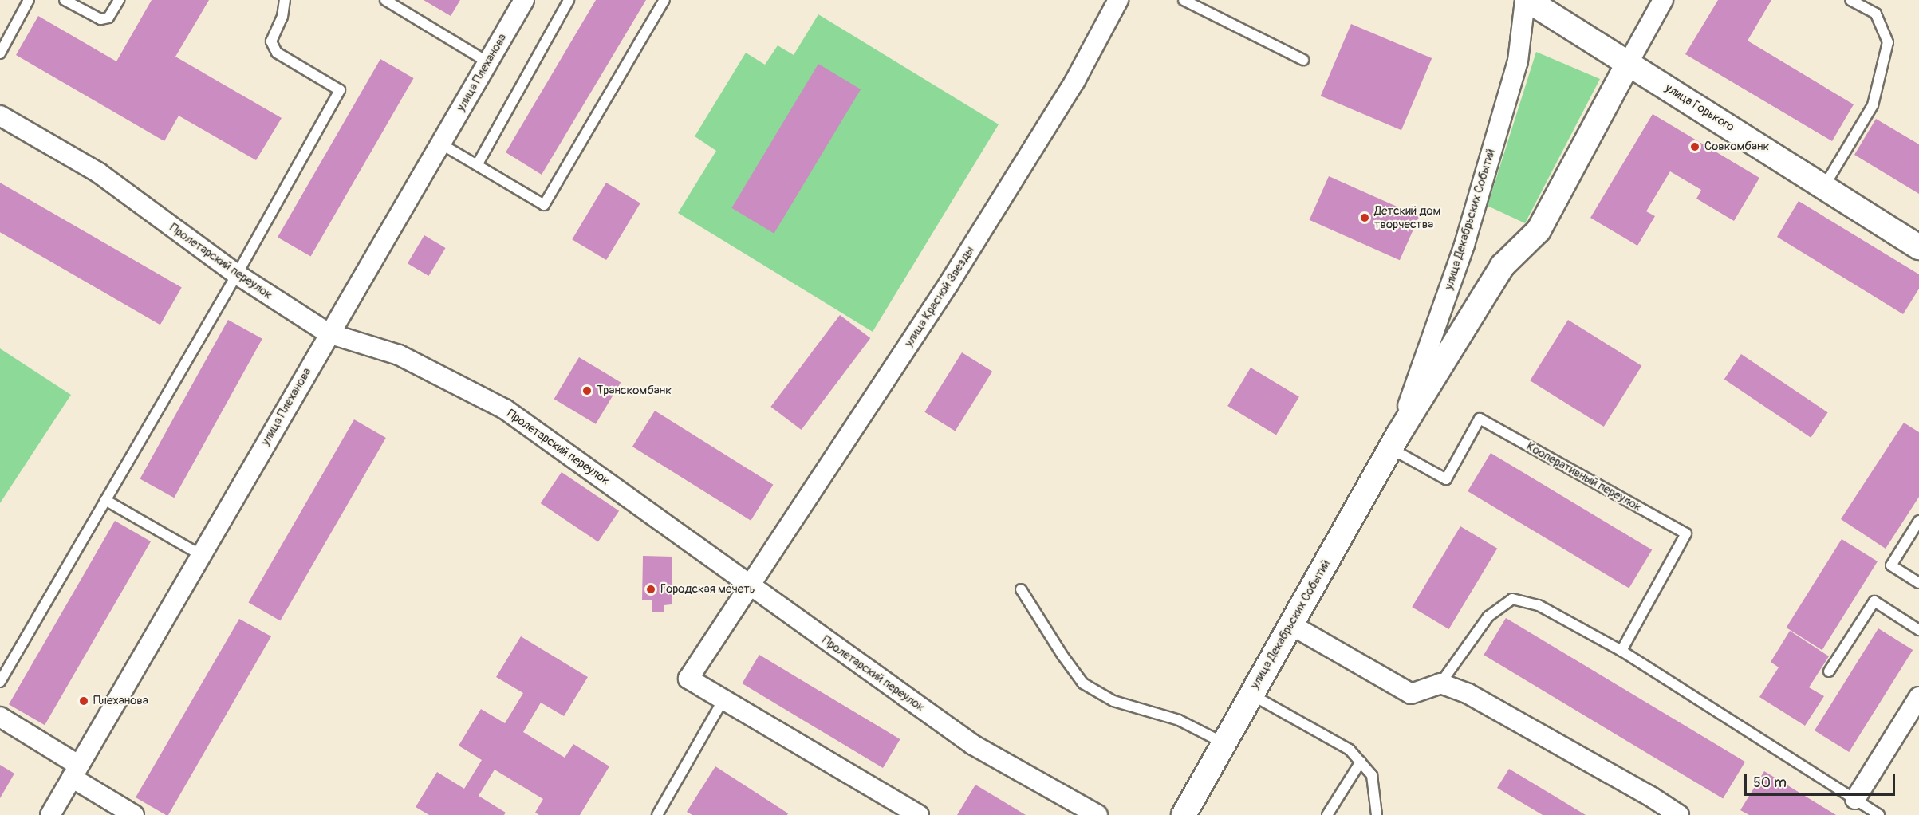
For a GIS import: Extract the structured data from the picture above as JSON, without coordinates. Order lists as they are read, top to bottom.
{
  "streets": {
    "street": [
      "улица Плеханова",
      "улица Горького",
      "улица Декабрьских Событий",
      "Пролетарский переулок",
      "улица Красной Звезды"
    ],
    "lane": ["Кооперативный переулок"]
  },
  "crossings": [
    ["улица Плеханова", "Пролетарский переулок"],
    ["улица Горького", "улица Декабрьских Событий"],
    ["улица Декабрьских Событий", "Кооперативный переулок"],
    ["Пролетарский переулок", "улица Красной Звезды"]
  ],
  "places": [
    "Совкомбанк",
    "Детский дом творчества",
    "Транскомбанк",
    "Городская мечеть",
    "Плеханова"
  ],
  "scale_bar": "50 m"
}
